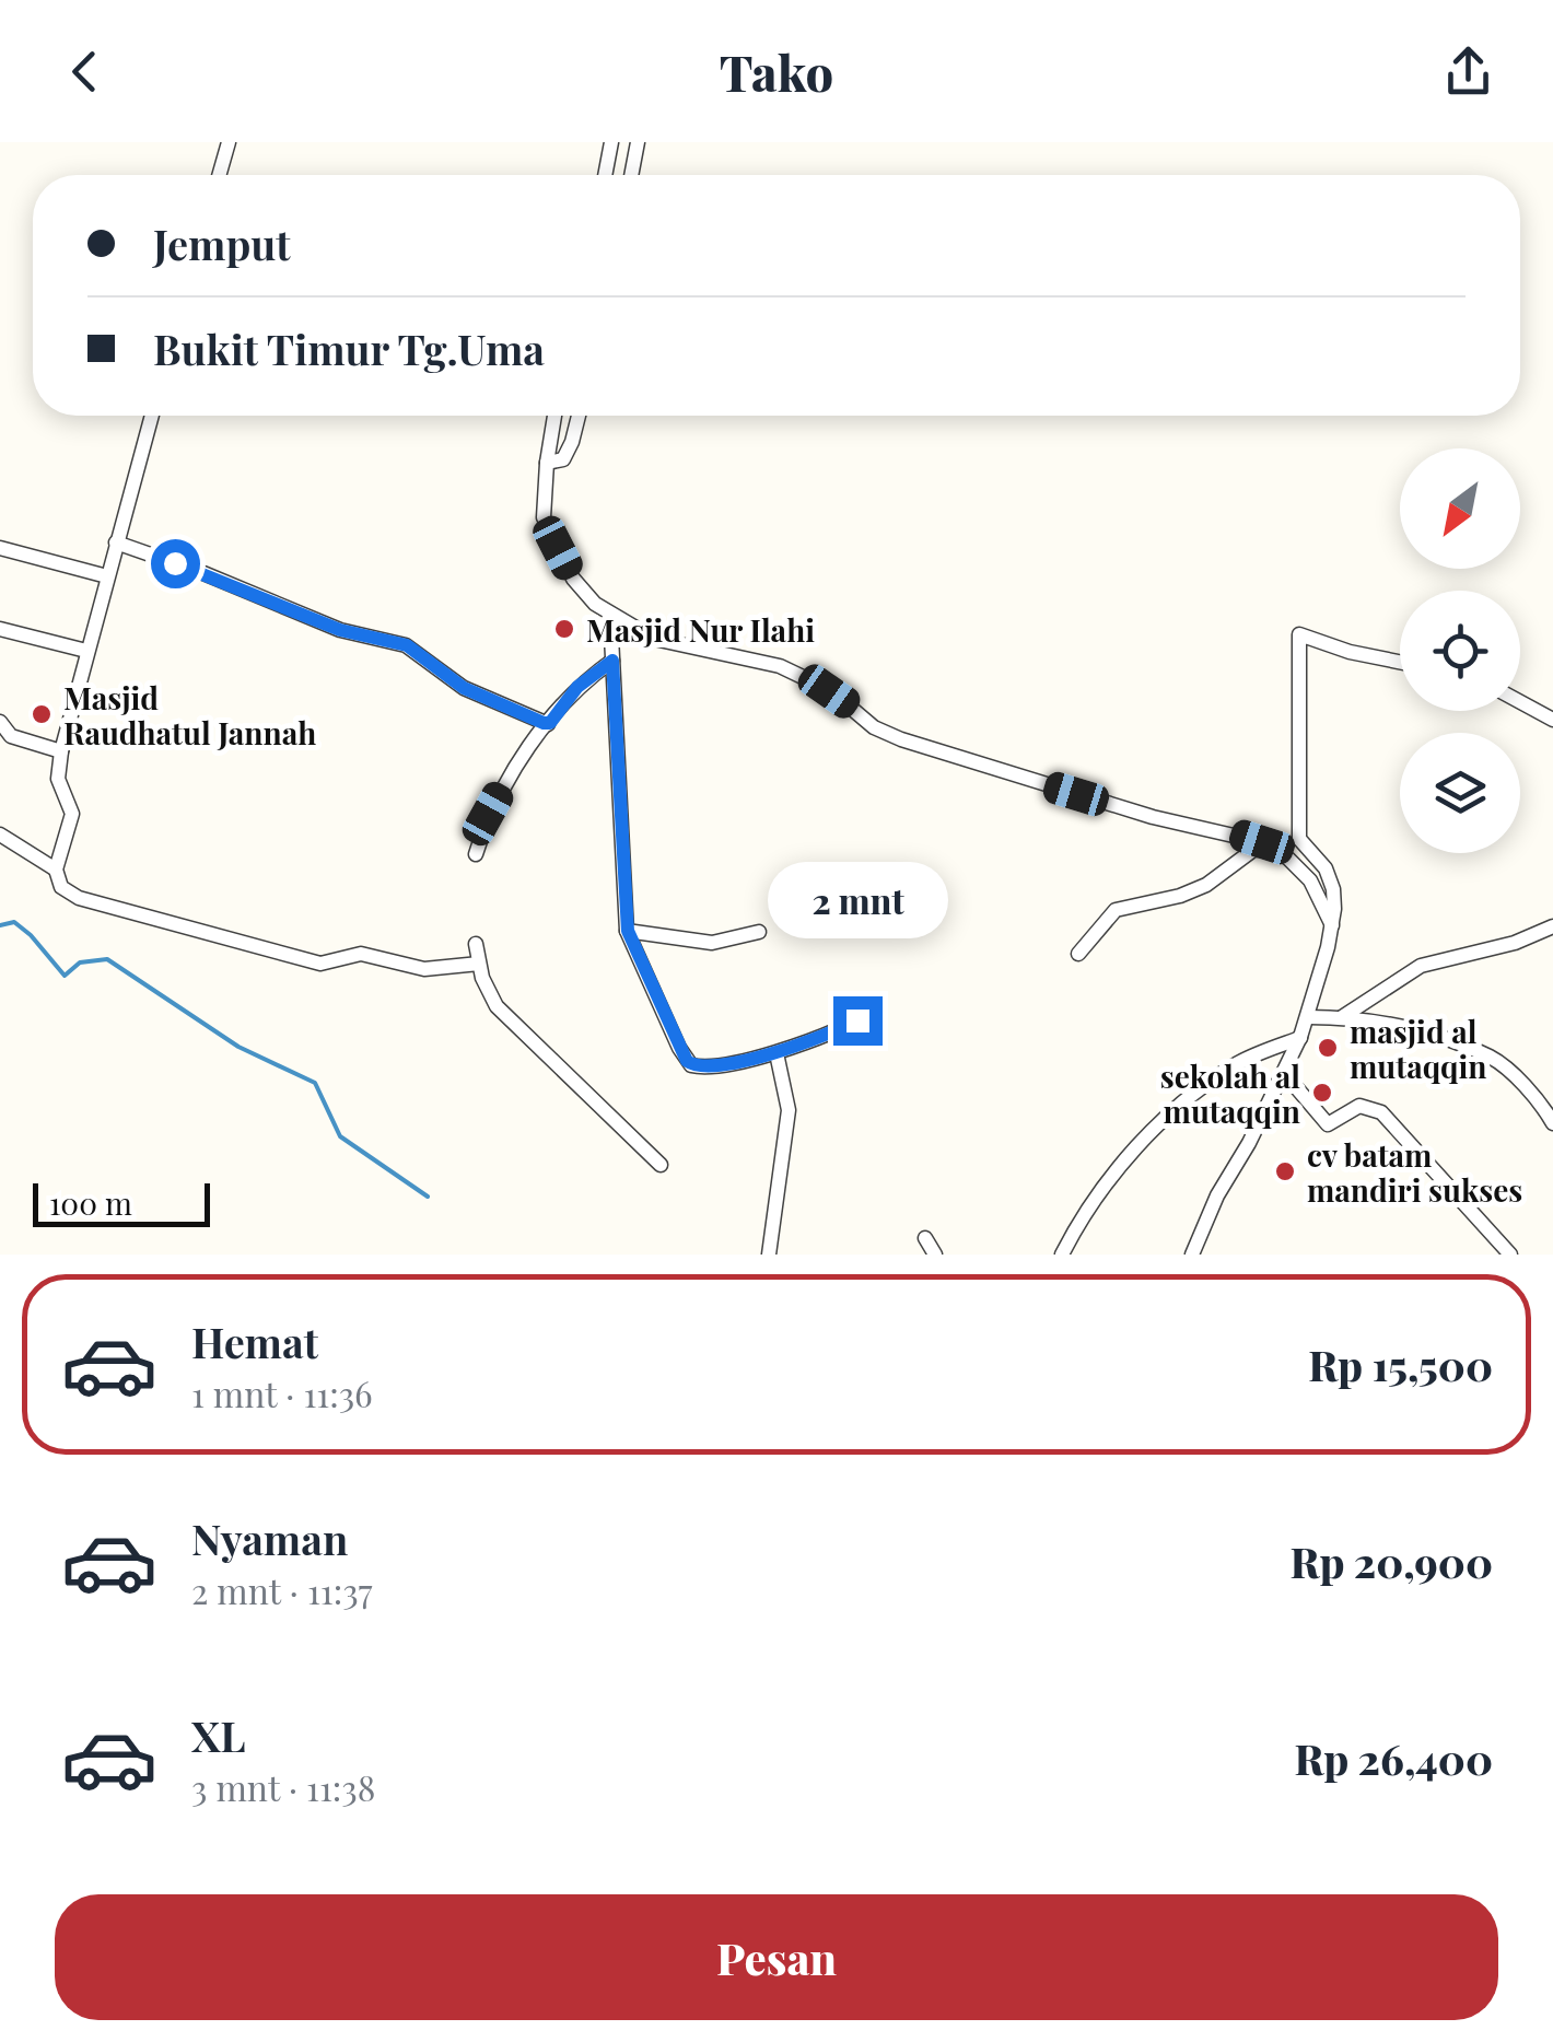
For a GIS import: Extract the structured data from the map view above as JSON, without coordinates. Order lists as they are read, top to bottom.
{
  "places": [
    "Masjid Nur Ilahi",
    "Masjid Raudhatul Jannah",
    "masjid al mutaqqin",
    "sekolah al mutaqqin",
    "cv batam mandiri sukses"
  ],
  "scale_bar": "100 m",
  "north": "bottom left",
  "page": {
    "header": "Tako",
    "banner": ["Jemput", "Bukit Timur Tg.Uma"],
    "bubble": "2 mnt",
    "scale": "100 m",
    "list": [
      {
        "name": "Hemat",
        "note": "1 mnt · 11:36",
        "value": "Rp 15,500"
      },
      {
        "name": "Nyaman",
        "note": "2 mnt · 11:37",
        "value": "Rp 20,900"
      },
      {
        "name": "XL",
        "note": "3 mnt · 11:38",
        "value": "Rp 26,400"
      }
    ],
    "buttons": "Pesan"
  }
}
